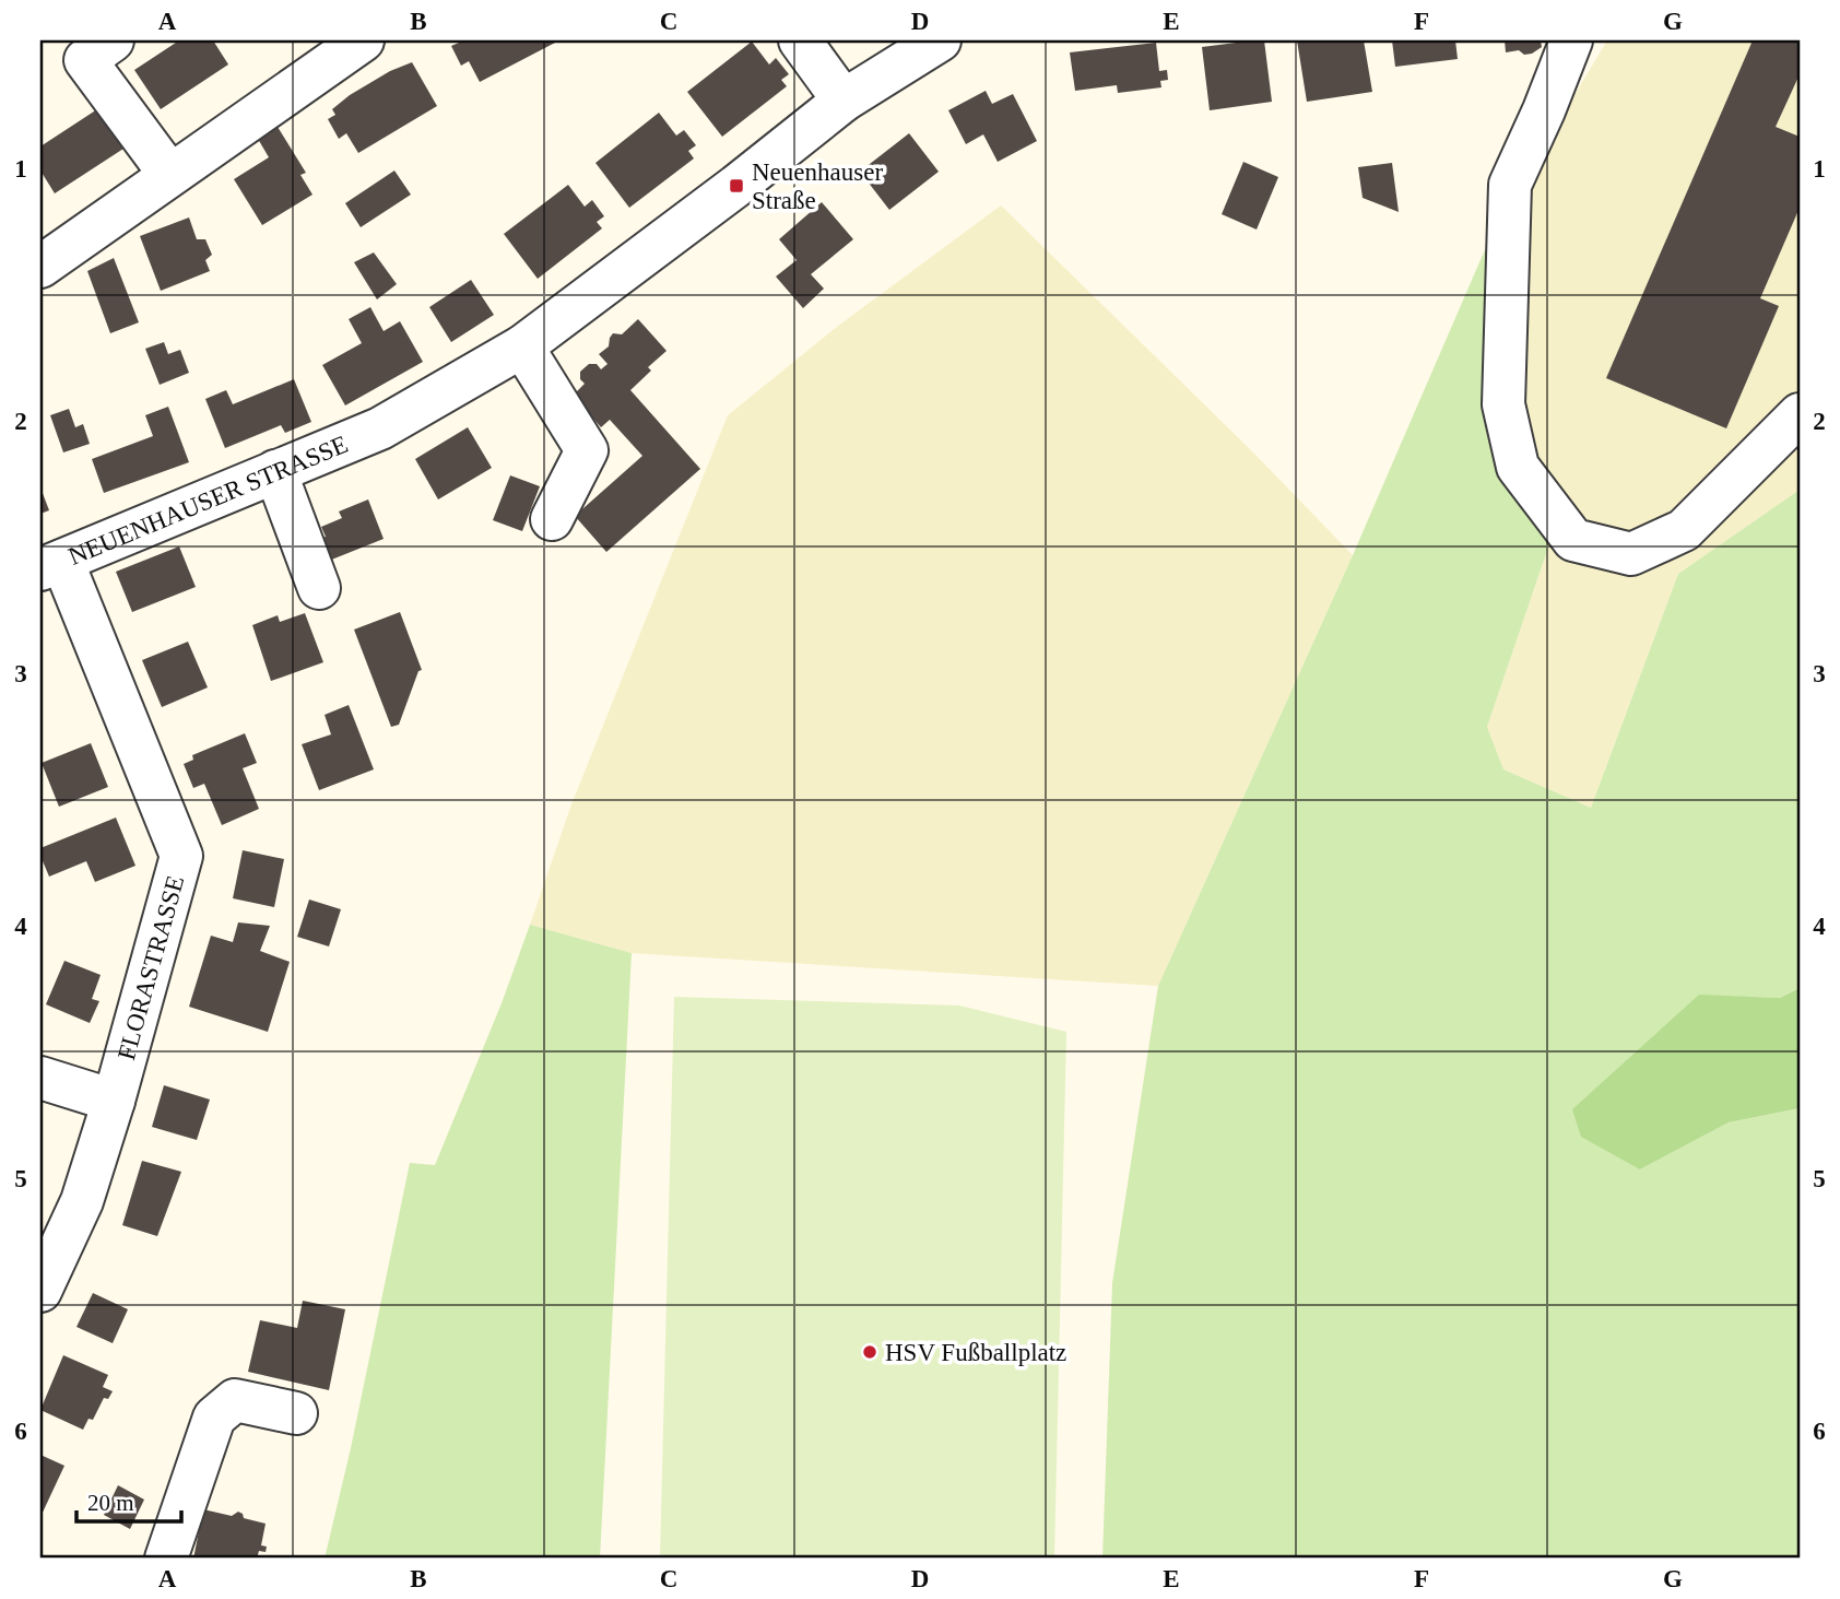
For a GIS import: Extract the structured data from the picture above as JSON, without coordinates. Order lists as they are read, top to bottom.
{
  "streets": {
    "street": ["NEUENHAUSER STRASSE", "FLORASTRASSE"]
  },
  "crossings": [
    ["NEUENHAUSER STRASSE", "FLORASTRASSE"]
  ],
  "places": {
    "transit": ["Neuenhauser Straße"],
    "other": ["HSV Fußballplatz"]
  },
  "scale_bar": "20 m",
  "grid": {
    "columns": [
      "A",
      "B",
      "C",
      "D",
      "E",
      "F",
      "G"
    ],
    "rows": [
      "1",
      "2",
      "3",
      "4",
      "5",
      "6"
    ]
  }
}
